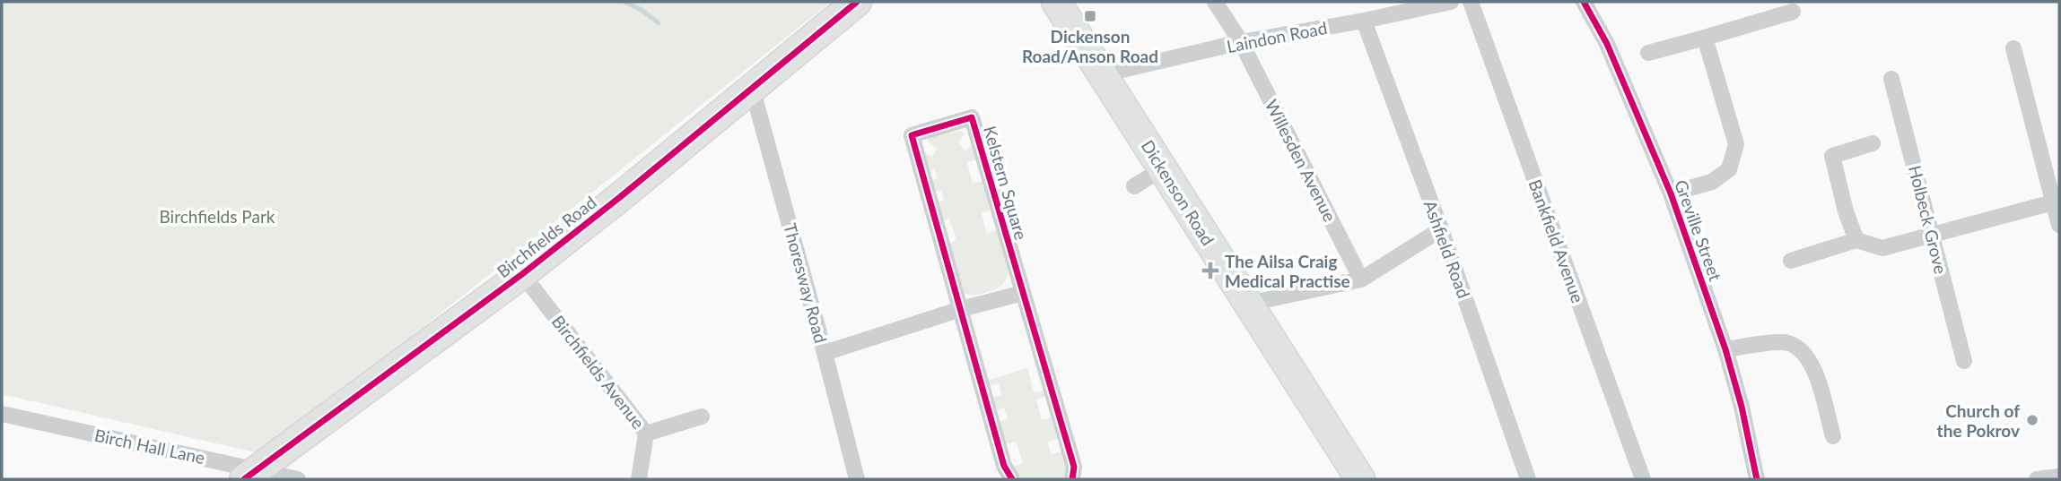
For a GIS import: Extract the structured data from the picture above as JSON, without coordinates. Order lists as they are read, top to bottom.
{
  "streets": {
    "highway": ["Dickenson Road", "Birchfields Road"],
    "street": [
      "Laindon Road",
      "Willesden Avenue",
      "Kelstern Square",
      "Holbeck Grove",
      "Greville Street",
      "Bankfield Avenue",
      "Ashfield Road",
      "Thoresway Road",
      "Birchfields Avenue",
      "Birch Hall Lane"
    ]
  },
  "crossings": [
    ["Laindon Road", "Willesden Avenue"],
    ["Laindon Road", "Dickenson Road"],
    ["Laindon Road", "Ashfield Road"],
    ["Birchfields Road", "Thoresway Road"],
    ["Birchfields Road", "Birchfields Avenue"],
    ["Birchfields Road", "Birch Hall Lane"]
  ],
  "parks": ["Birchfields Park"],
  "places": {
    "transit": ["Dickenson Road/Anson Road"],
    "health": ["The Ailsa Craig Medical Practise"],
    "other": ["Church of the Pokrov"]
  }
}
